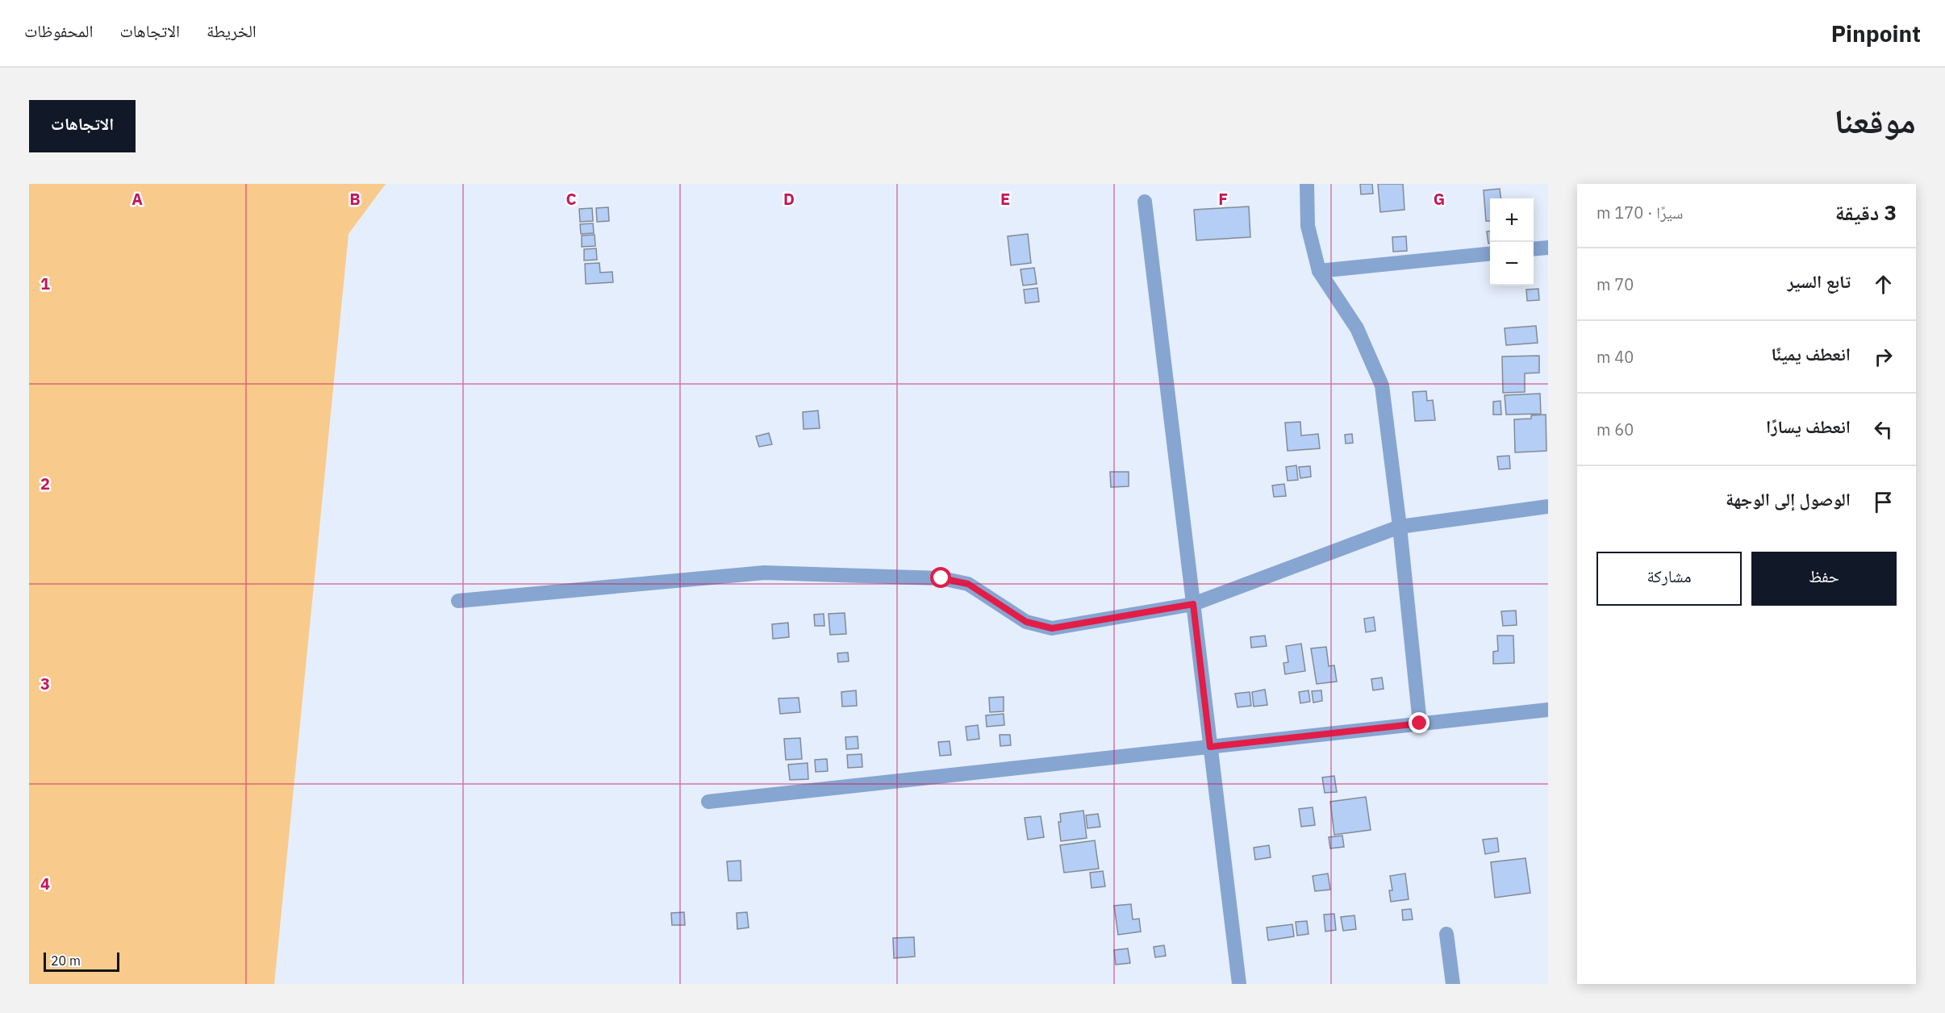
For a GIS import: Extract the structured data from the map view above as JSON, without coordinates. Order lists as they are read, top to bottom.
{
  "scale_bar": "20 m",
  "page": {
    "header": "Pinpoint",
    "nav": ["الخريطة", "الاتجاهات", "المحفوظات"],
    "title": "موقعنا",
    "buttons": [
      "الاتجاهات",
      ["حفظ", "مشاركة"]
    ],
    "heading": ["3 دقيقة", "سيرًا · 170 m"],
    "map_buttons": ["+", "−"],
    "list": [
      ["تابع السير", "70 m"],
      ["انعطف يمينًا", "40 m"],
      ["انعطف يسارًا", "60 m"],
      "الوصول إلى الوجهة"
    ],
    "scale": "20 m"
  },
  "grid": {
    "columns": [
      "A",
      "B",
      "C",
      "D",
      "E",
      "F",
      "G"
    ],
    "rows": [
      "1",
      "2",
      "3",
      "4"
    ]
  }
}
